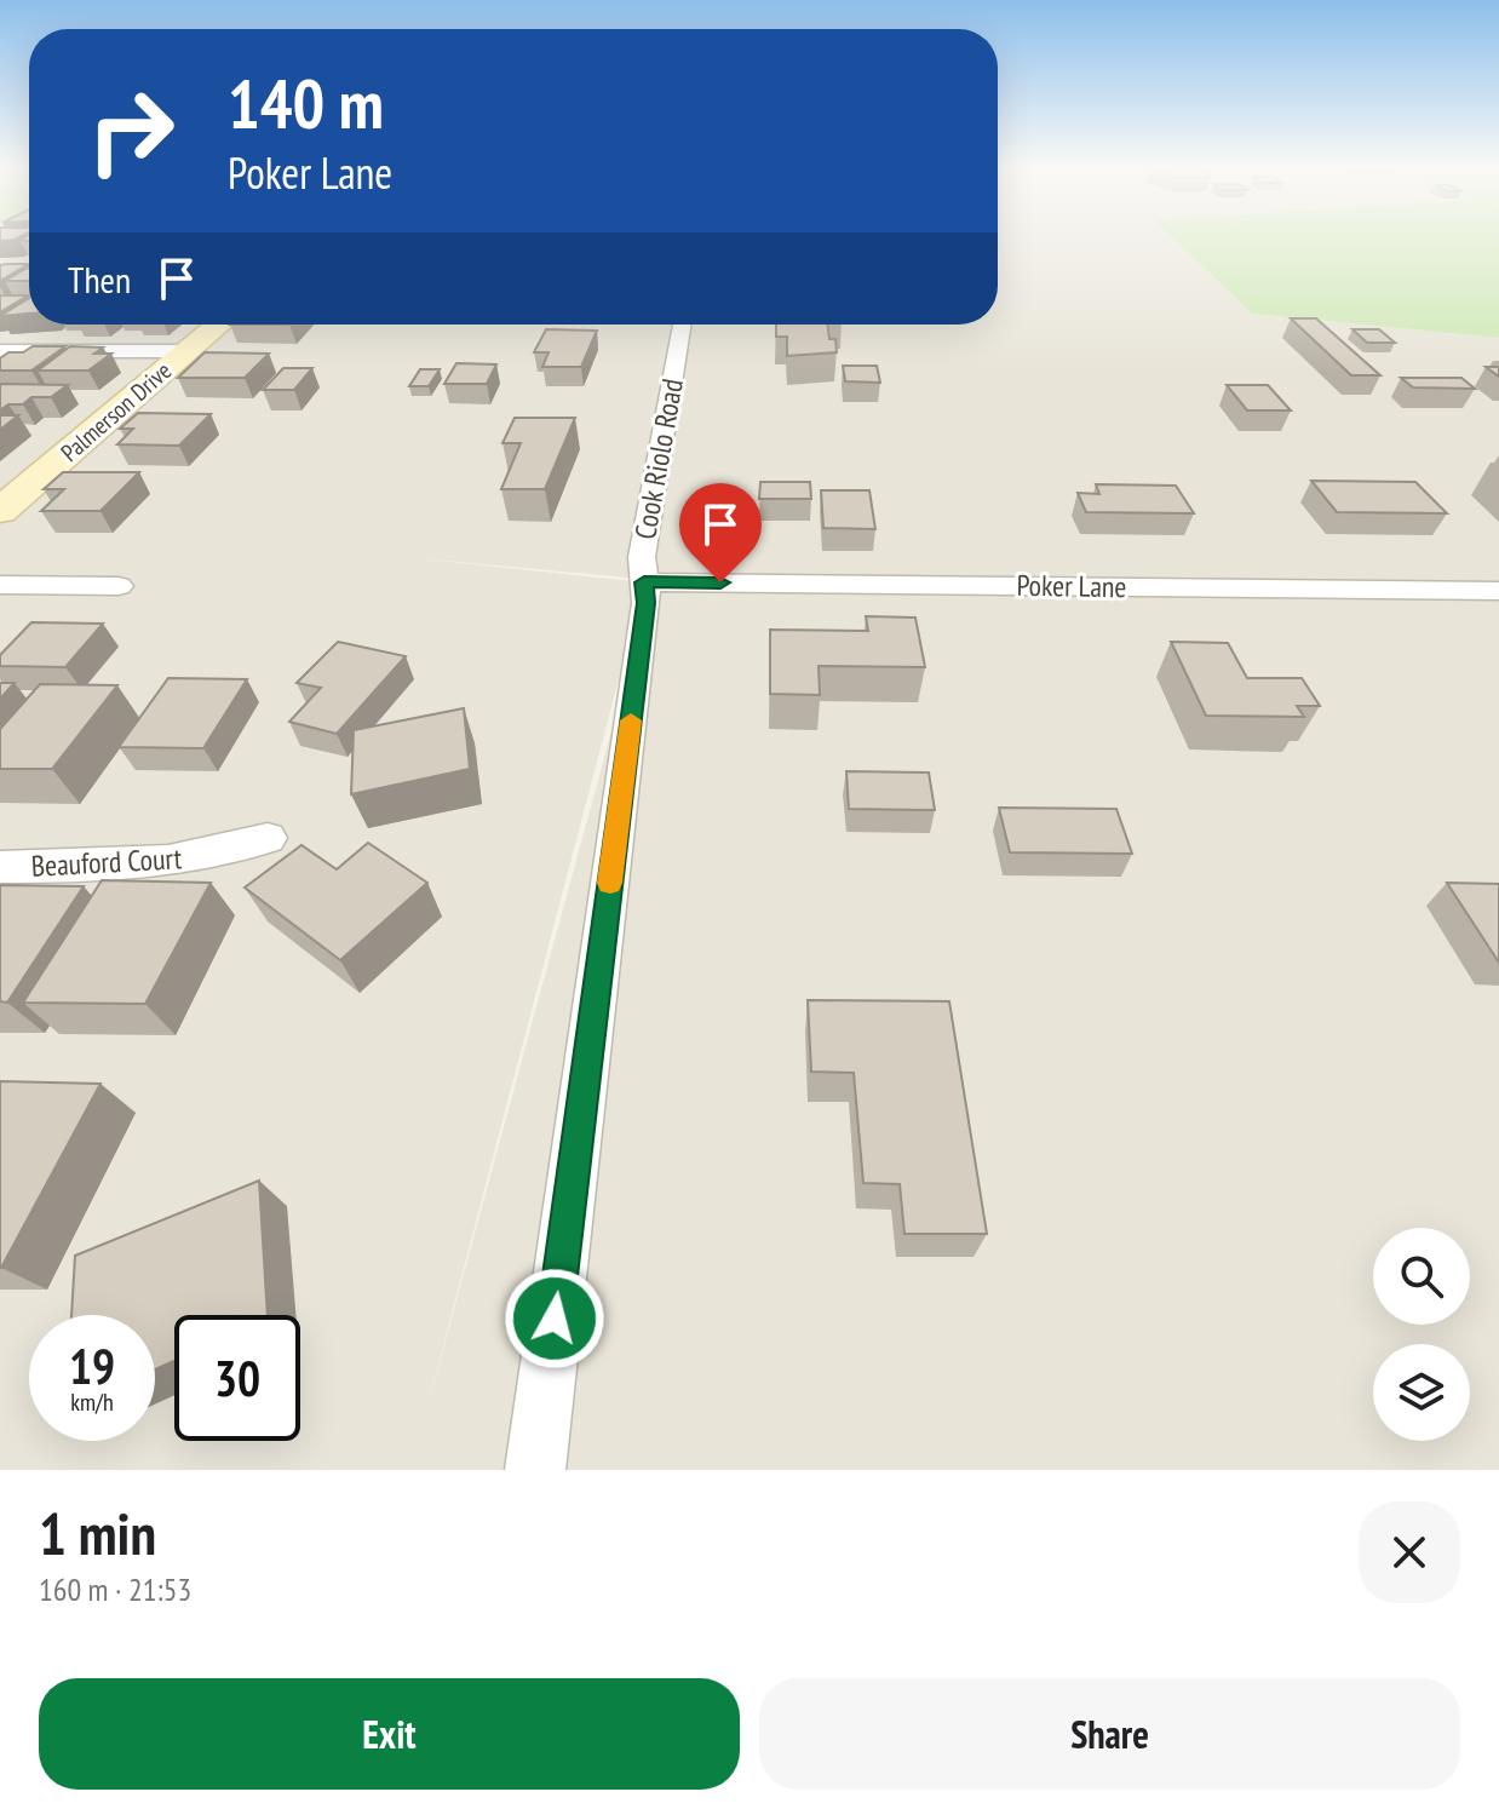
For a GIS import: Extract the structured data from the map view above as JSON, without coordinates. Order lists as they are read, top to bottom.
{
  "streets": {
    "street": [
      "Palmerson Drive",
      "Cook Riolo Road",
      "Poker Lane",
      "Beauford Court"
    ]
  },
  "crossings": [
    ["Cook Riolo Road", "Poker Lane"]
  ],
  "page": {
    "turn": ["140 m", "Poker Lane"],
    "then": "Then",
    "speed": "19 km/h",
    "limit": "30",
    "heading": ["1 min", "160 m · 21:53"],
    "buttons": ["Exit", "Share"]
  }
}
